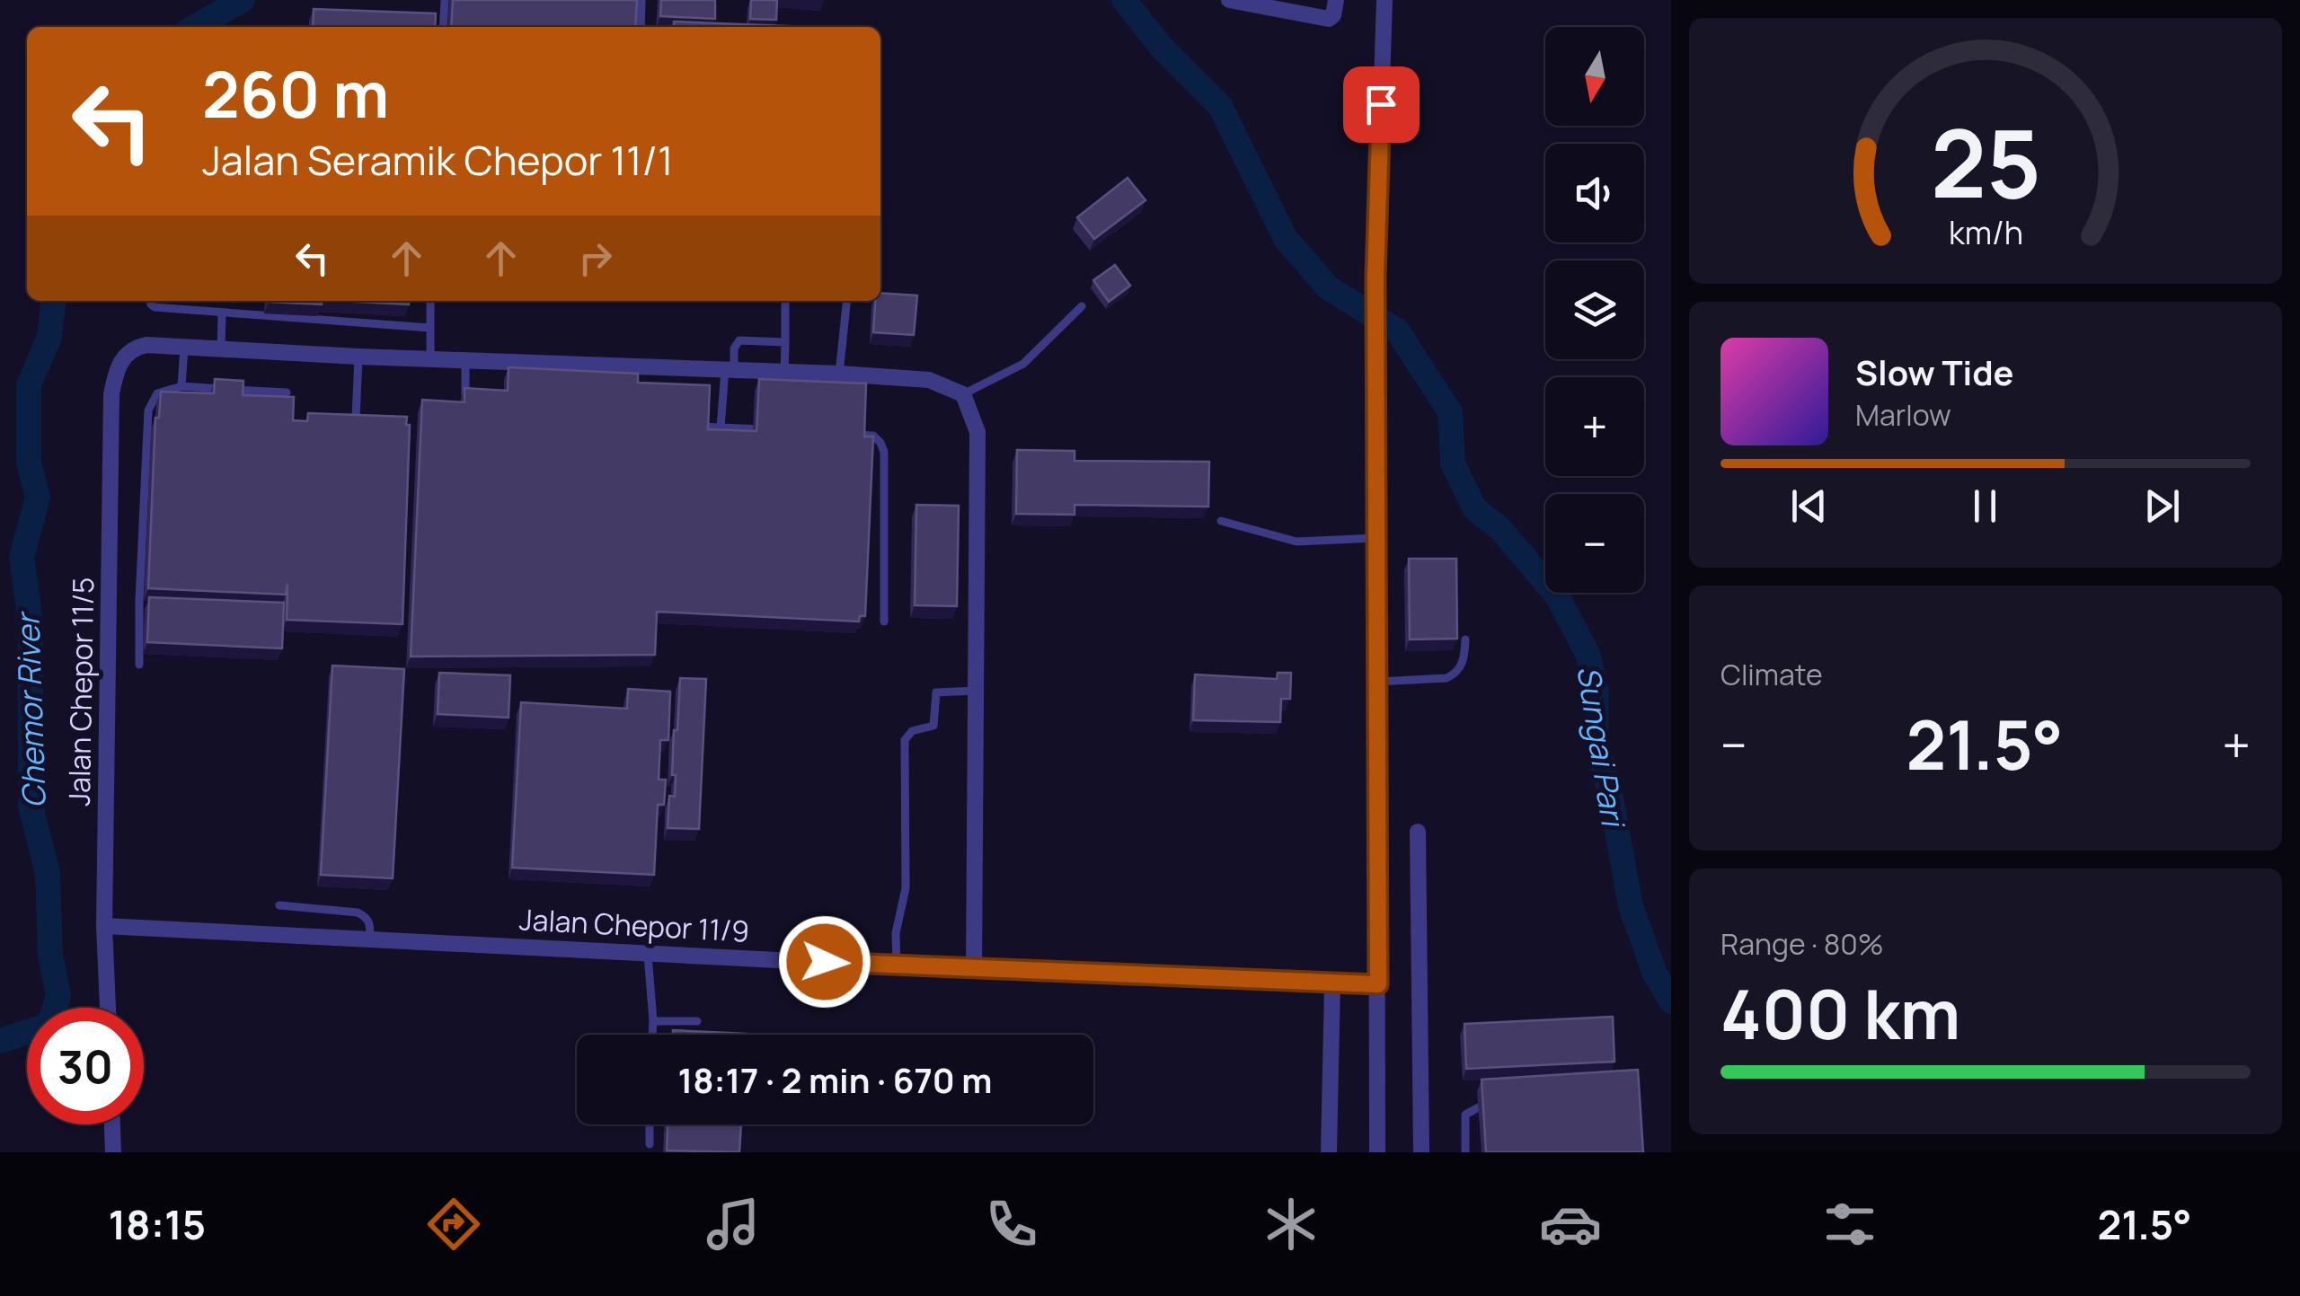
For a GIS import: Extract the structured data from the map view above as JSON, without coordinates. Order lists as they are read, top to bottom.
{
  "streets": {
    "street": ["Jalan Chepor 11/5", "Jalan Chepor 11/9"]
  },
  "crossings": [
    ["Jalan Chepor 11/5", "Jalan Chepor 11/9"]
  ],
  "water": ["Chemor River", "Sungai Pari"],
  "north": "bottom",
  "page": {
    "map_buttons": ["+", "−"],
    "turn": ["260 m", "Jalan Seramik Chepor 11/1"],
    "song": ["Slow Tide", "Marlow"],
    "tile": [
      "Climate",
      ["Range · 80%", "400 km"]
    ],
    "heat": ["−", "21.5°", "+"],
    "limit": "30",
    "trip": "18:17 · 2 min · 670 m",
    "tabs": ["18:15", "21.5°"],
    "gauge": ["25", "km/h"]
  }
}
